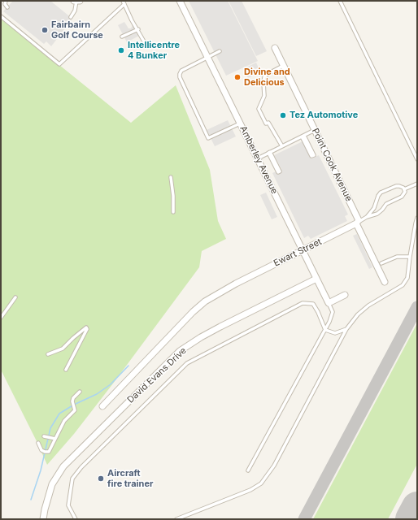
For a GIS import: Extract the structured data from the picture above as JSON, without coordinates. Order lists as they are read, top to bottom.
{
  "streets": {
    "street": [
      "Amberley Avenue",
      "Point Cook Avenue",
      "Ewart Street",
      "David Evans Drive"
    ]
  },
  "crossings": [
    ["Amberley Avenue", "Ewart Street"],
    ["Amberley Avenue", "David Evans Drive"],
    ["Point Cook Avenue", "Ewart Street"]
  ],
  "places": [
    "Fairbairn Golf Course",
    "Intellicentre 4 Bunker",
    "Divine and Delicious",
    "Tez Automotive",
    "Aircraft fire trainer"
  ]
}
